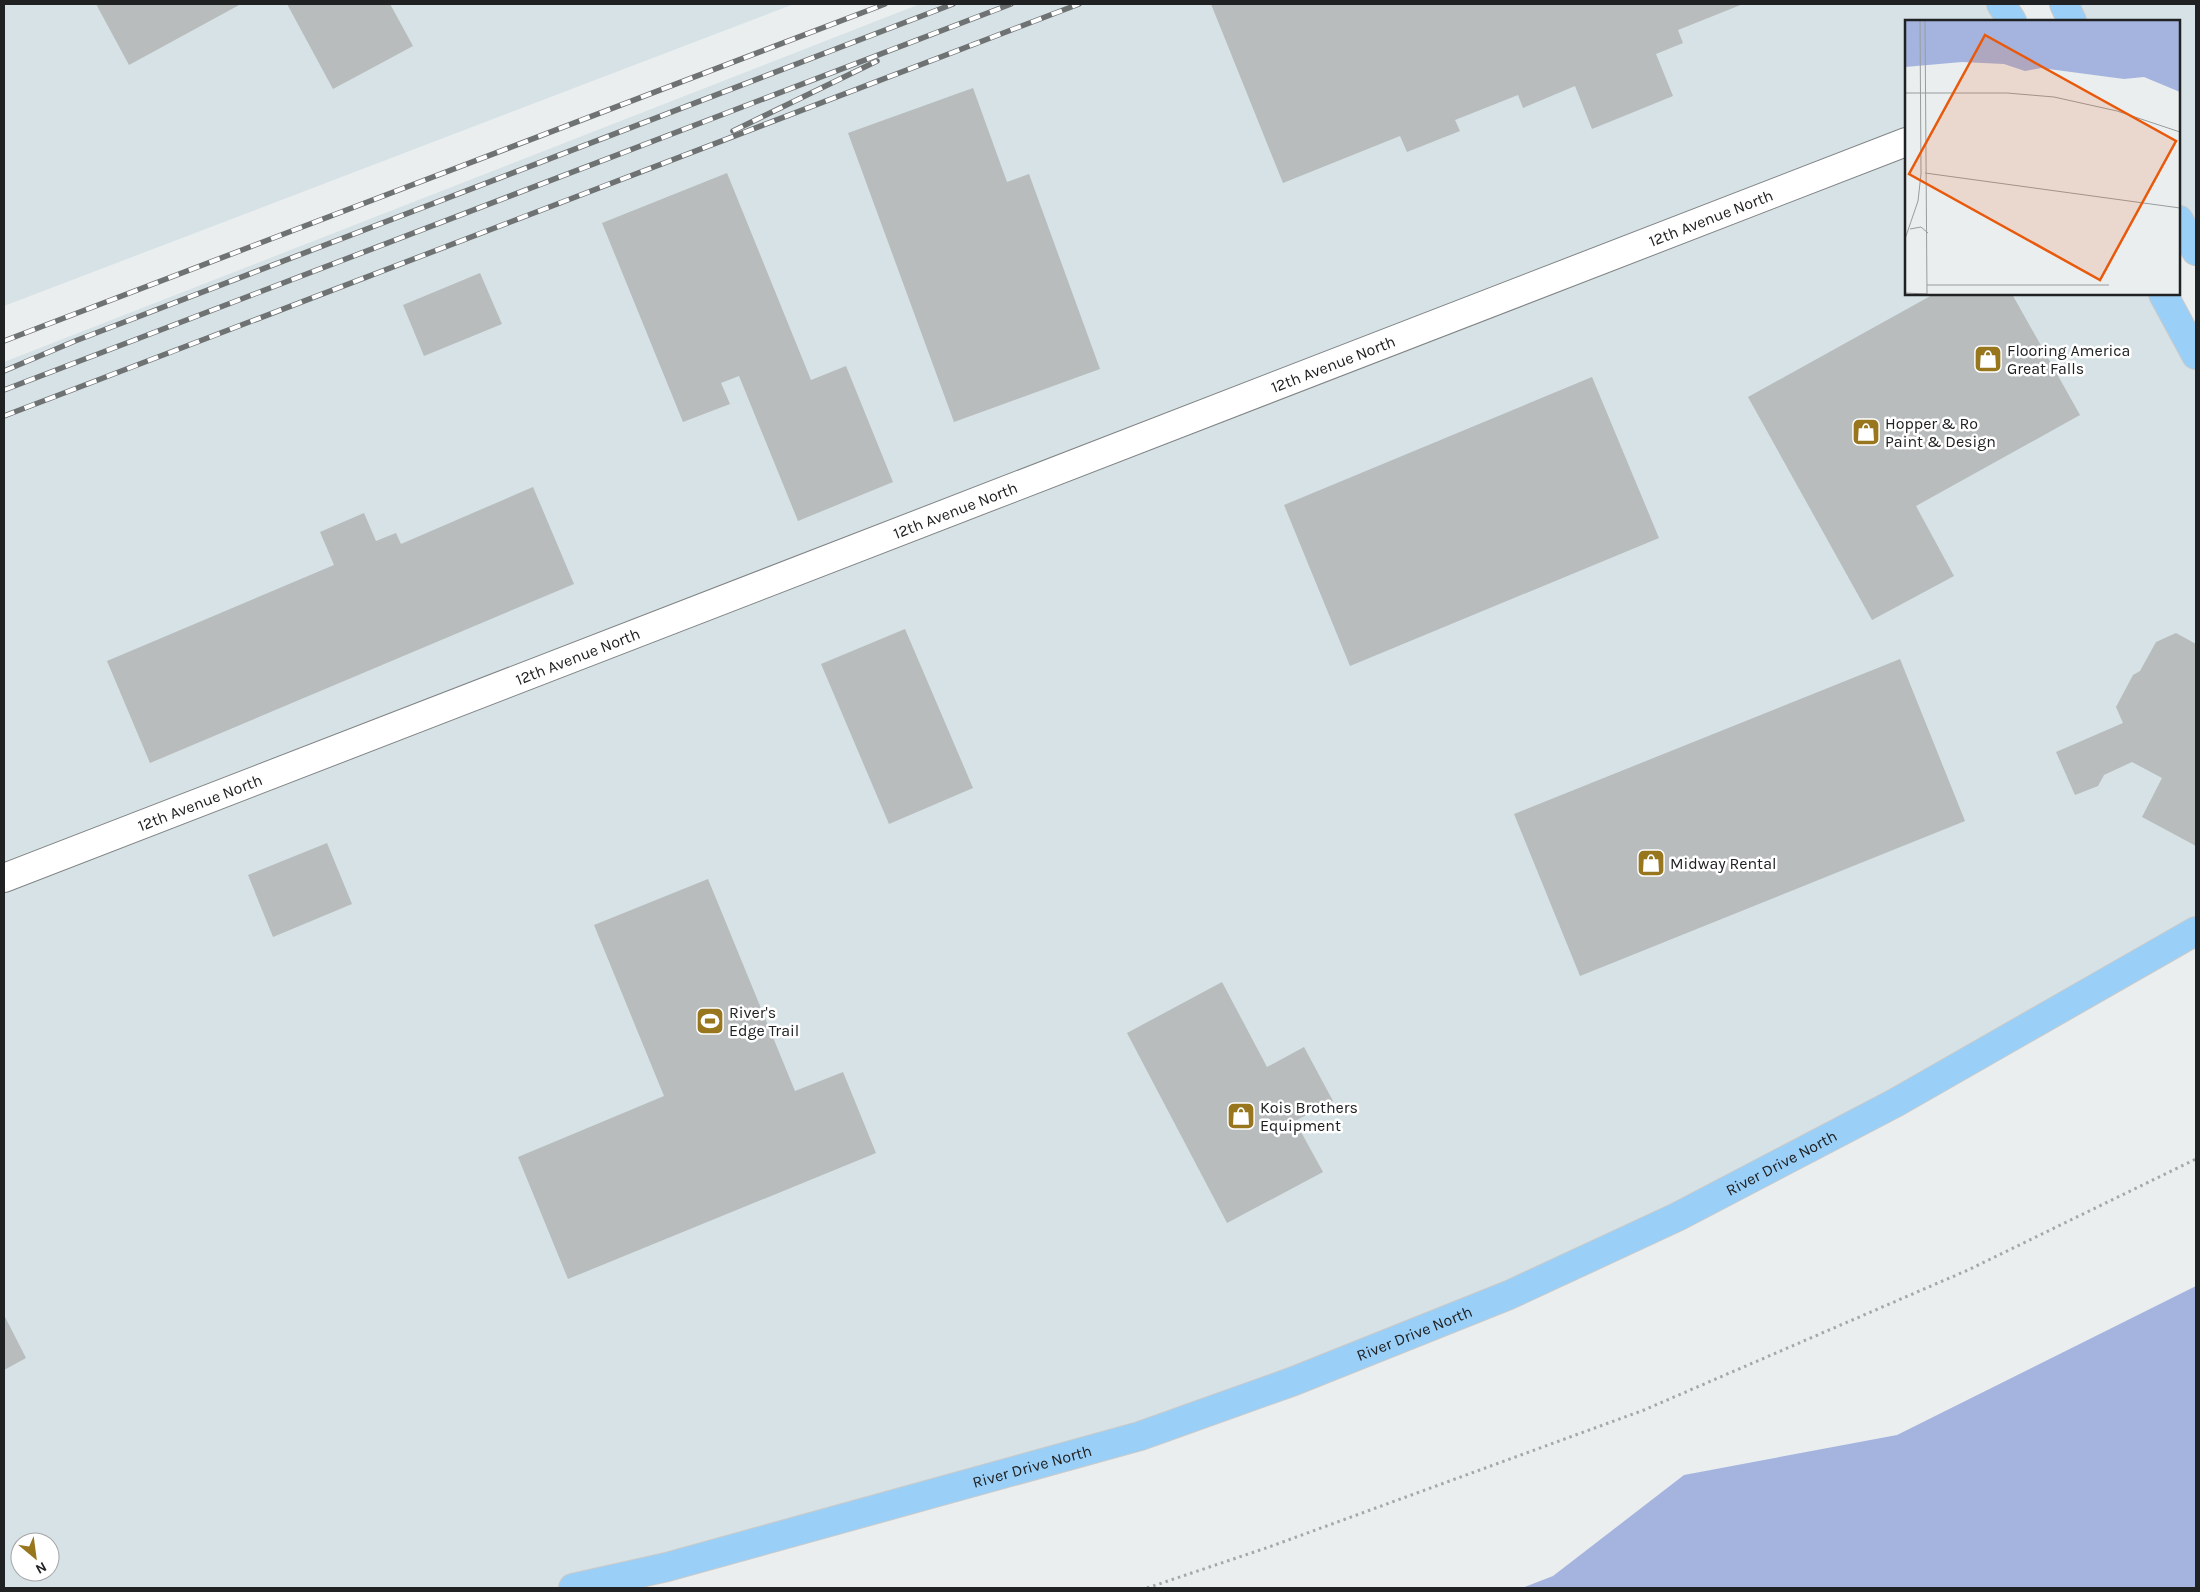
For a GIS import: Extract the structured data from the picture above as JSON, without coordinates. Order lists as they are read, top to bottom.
{
  "streets": {
    "main road": ["River Drive North"],
    "street": ["12th Avenue North"]
  },
  "places": {
    "shop": [
      "Flooring America Great Falls",
      "Hopper & Ro Paint & Design",
      "Midway Rental",
      "Kois Brothers Equipment"
    ],
    "sports": ["River's Edge Trail"]
  },
  "north": "bottom right"
}
